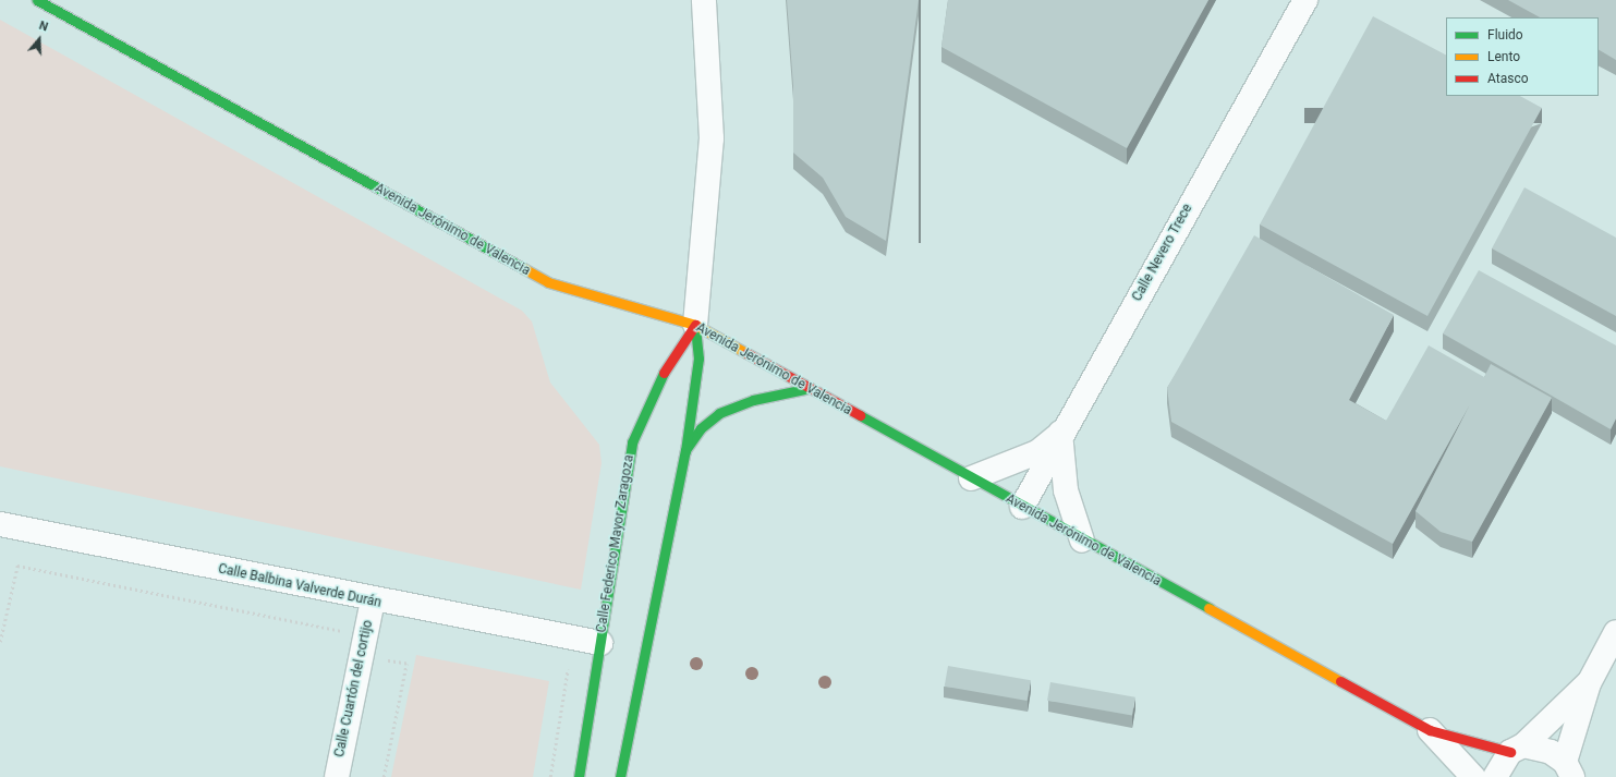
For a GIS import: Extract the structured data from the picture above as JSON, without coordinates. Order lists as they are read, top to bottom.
{
  "streets": {
    "street": [
      "Avenida Jerónimo de Valencia",
      "Calle Nevero Trece",
      "Calle Federico Mayor Zaragoza",
      "Calle Balbina Valverde Durán",
      "Calle Cuartón del cortijo"
    ]
  },
  "crossings": [
    ["Avenida Jerónimo de Valencia", "Calle Nevero Trece"],
    ["Avenida Jerónimo de Valencia", "Calle Federico Mayor Zaragoza"],
    ["Calle Federico Mayor Zaragoza", "Calle Balbina Valverde Durán"],
    ["Calle Balbina Valverde Durán", "Calle Cuartón del cortijo"]
  ],
  "legend": ["Fluido", "Lento", "Atasco"],
  "north": "top"
}
